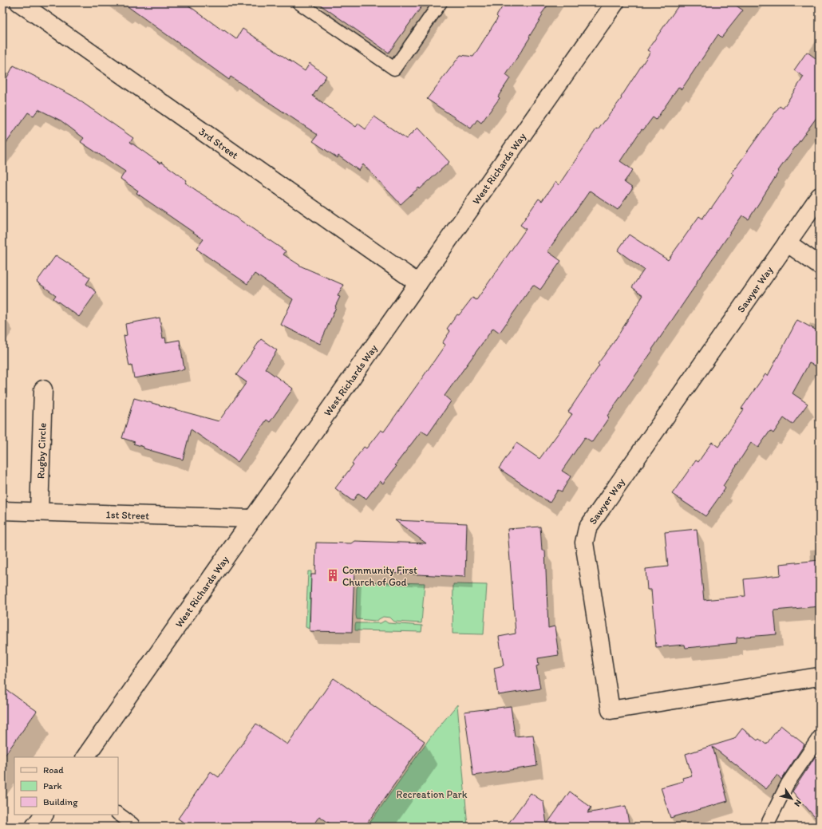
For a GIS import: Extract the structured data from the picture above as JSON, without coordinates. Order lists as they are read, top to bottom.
{
  "streets": {
    "street": [
      "3rd Street",
      "West Richards Way",
      "Sawyer Way",
      "Rugby Circle",
      "1st Street"
    ]
  },
  "crossings": [
    ["3rd Street", "West Richards Way"],
    ["West Richards Way", "1st Street"],
    ["Rugby Circle", "1st Street"]
  ],
  "parks": ["Recreation Park"],
  "places": {
    "building": ["Community First Church of God"]
  },
  "legend": ["Road", "Park", "Building"],
  "north": "bottom right"
}
